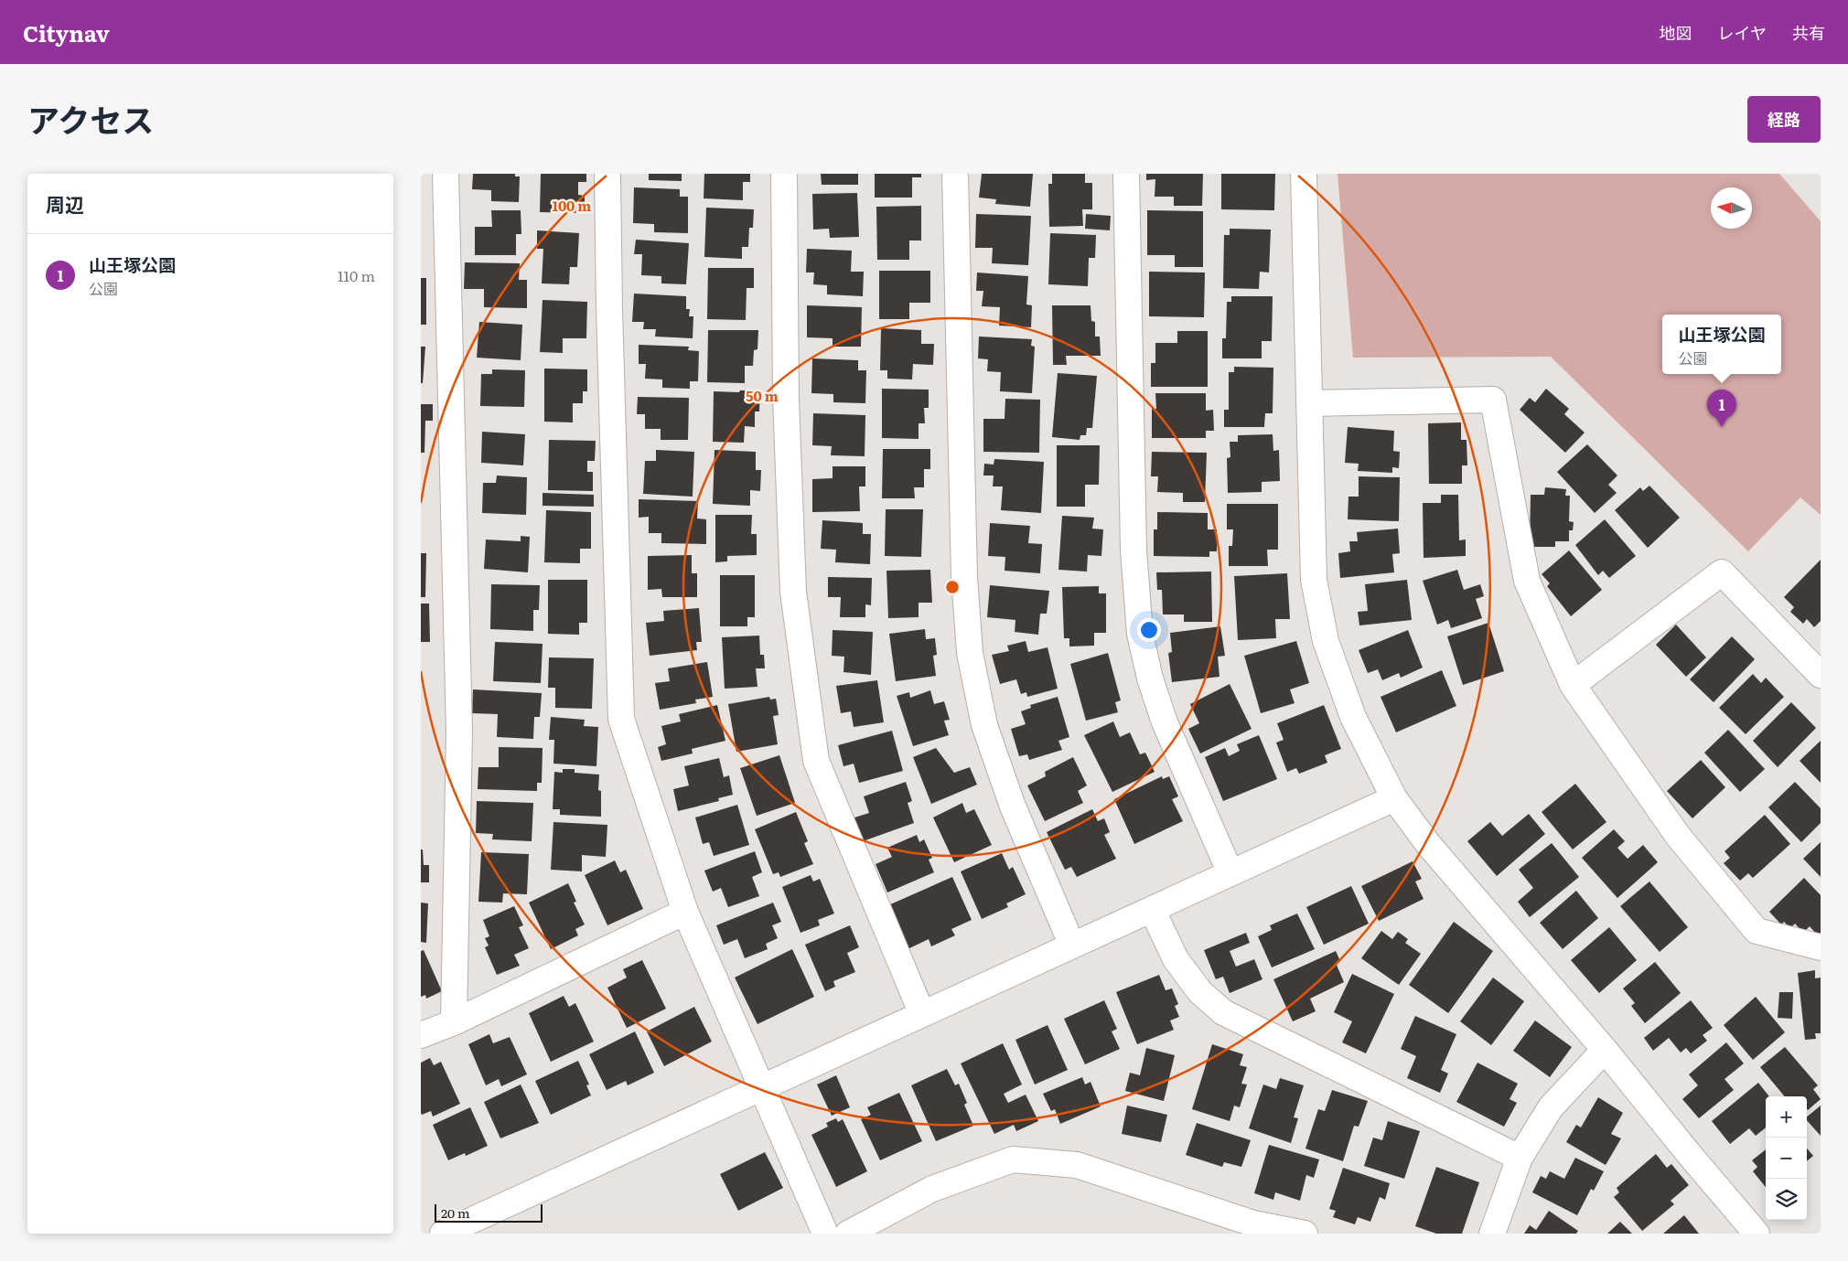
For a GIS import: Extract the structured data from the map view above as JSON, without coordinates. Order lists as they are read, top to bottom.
{
  "scale_bar": "20 m",
  "north": "left",
  "page": {
    "header": "Citynav",
    "nav": ["地図", "レイヤ", "共有"],
    "title": "アクセス",
    "buttons": "経路",
    "heading": "周辺",
    "list": [
      {
        "mark": "1",
        "name": "山王塚公園",
        "note": "公園",
        "value": "110 m"
      }
    ],
    "popup": ["山王塚公園", "公園"],
    "pins": "1",
    "map_buttons": ["+", "−"],
    "scale": "20 m"
  },
  "rings": ["100 m", "50 m"]
}
